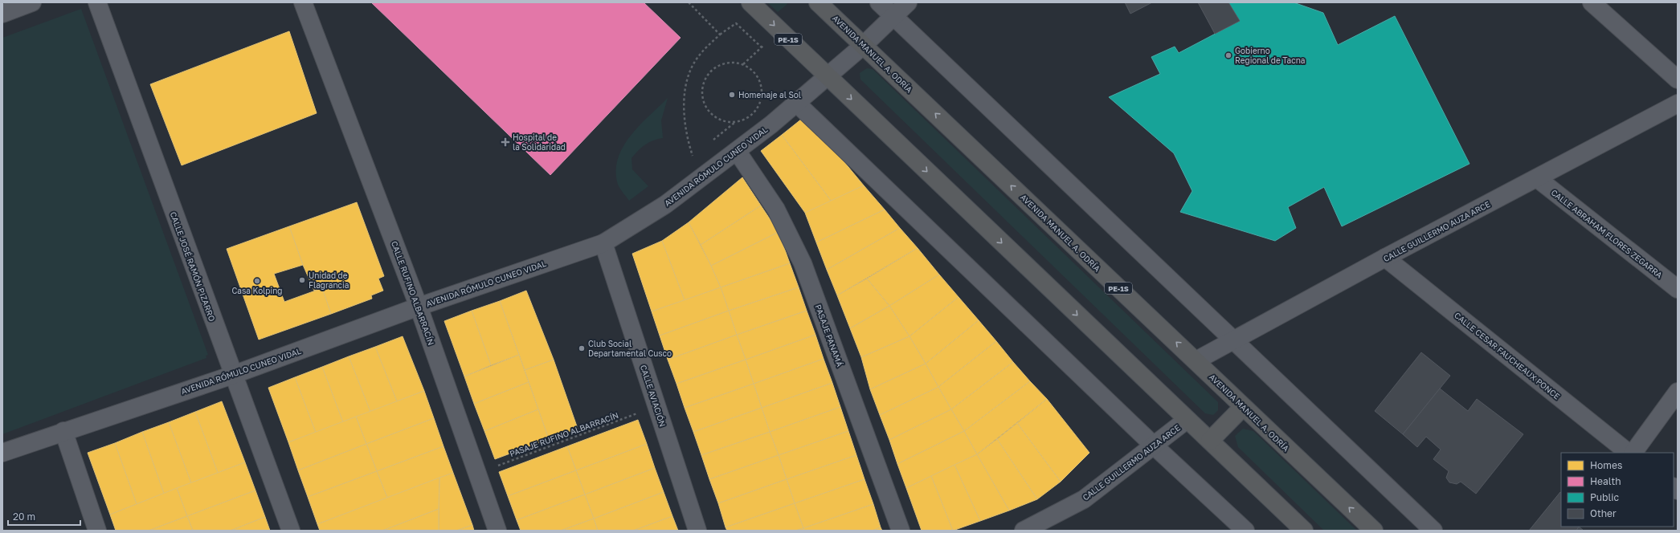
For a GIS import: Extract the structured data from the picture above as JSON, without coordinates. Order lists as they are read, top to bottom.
{
  "streets": {
    "highway": ["PE-1S", "AVENIDA MANUEL A. ODRÍA"],
    "street": [
      "AVENIDA RÓMULO CUNEO VIDAL",
      "CALLE GUILLERMO AUZA ARCE",
      "CALLE ABRAHAM FLORES ZEGARRA",
      "CALLE JOSÉ RAMÓN PIZARRO",
      "CALLE RUFINO ALBARRACÍN",
      "PASAJE PANAMÁ",
      "CALLE CESAR FAUCHEAUX PONCE",
      "CALLE AVIACIÓN"
    ],
    "path": ["PASAJE RUFINO ALBARRACÍN"]
  },
  "crossings": [
    ["PE-1S", "AVENIDA RÓMULO CUNEO VIDAL"],
    ["PE-1S", "CALLE GUILLERMO AUZA ARCE"],
    ["AVENIDA MANUEL A. ODRÍA", "AVENIDA RÓMULO CUNEO VIDAL"],
    ["AVENIDA MANUEL A. ODRÍA", "CALLE GUILLERMO AUZA ARCE"],
    ["AVENIDA RÓMULO CUNEO VIDAL", "CALLE JOSÉ RAMÓN PIZARRO"],
    ["AVENIDA RÓMULO CUNEO VIDAL", "CALLE RUFINO ALBARRACÍN"],
    ["AVENIDA RÓMULO CUNEO VIDAL", "PASAJE PANAMÁ"],
    ["AVENIDA RÓMULO CUNEO VIDAL", "CALLE AVIACIÓN"],
    ["CALLE GUILLERMO AUZA ARCE", "CALLE ABRAHAM FLORES ZEGARRA"],
    ["CALLE GUILLERMO AUZA ARCE", "CALLE CESAR FAUCHEAUX PONCE"],
    ["CALLE RUFINO ALBARRACÍN", "PASAJE RUFINO ALBARRACÍN"],
    ["CALLE AVIACIÓN", "PASAJE RUFINO ALBARRACÍN"]
  ],
  "places": {
    "other": [
      "Gobierno Regional de Tacna",
      "Homenaje al Sol",
      "Unidad de Flagrancia",
      "Casa Kolping",
      "Club Social Departamental Cusco"
    ],
    "health": ["Hospital de la Solidaridad"]
  },
  "legend": [
    "Homes",
    "Health",
    "Public",
    "Other"
  ],
  "scale_bar": "20 m"
}
